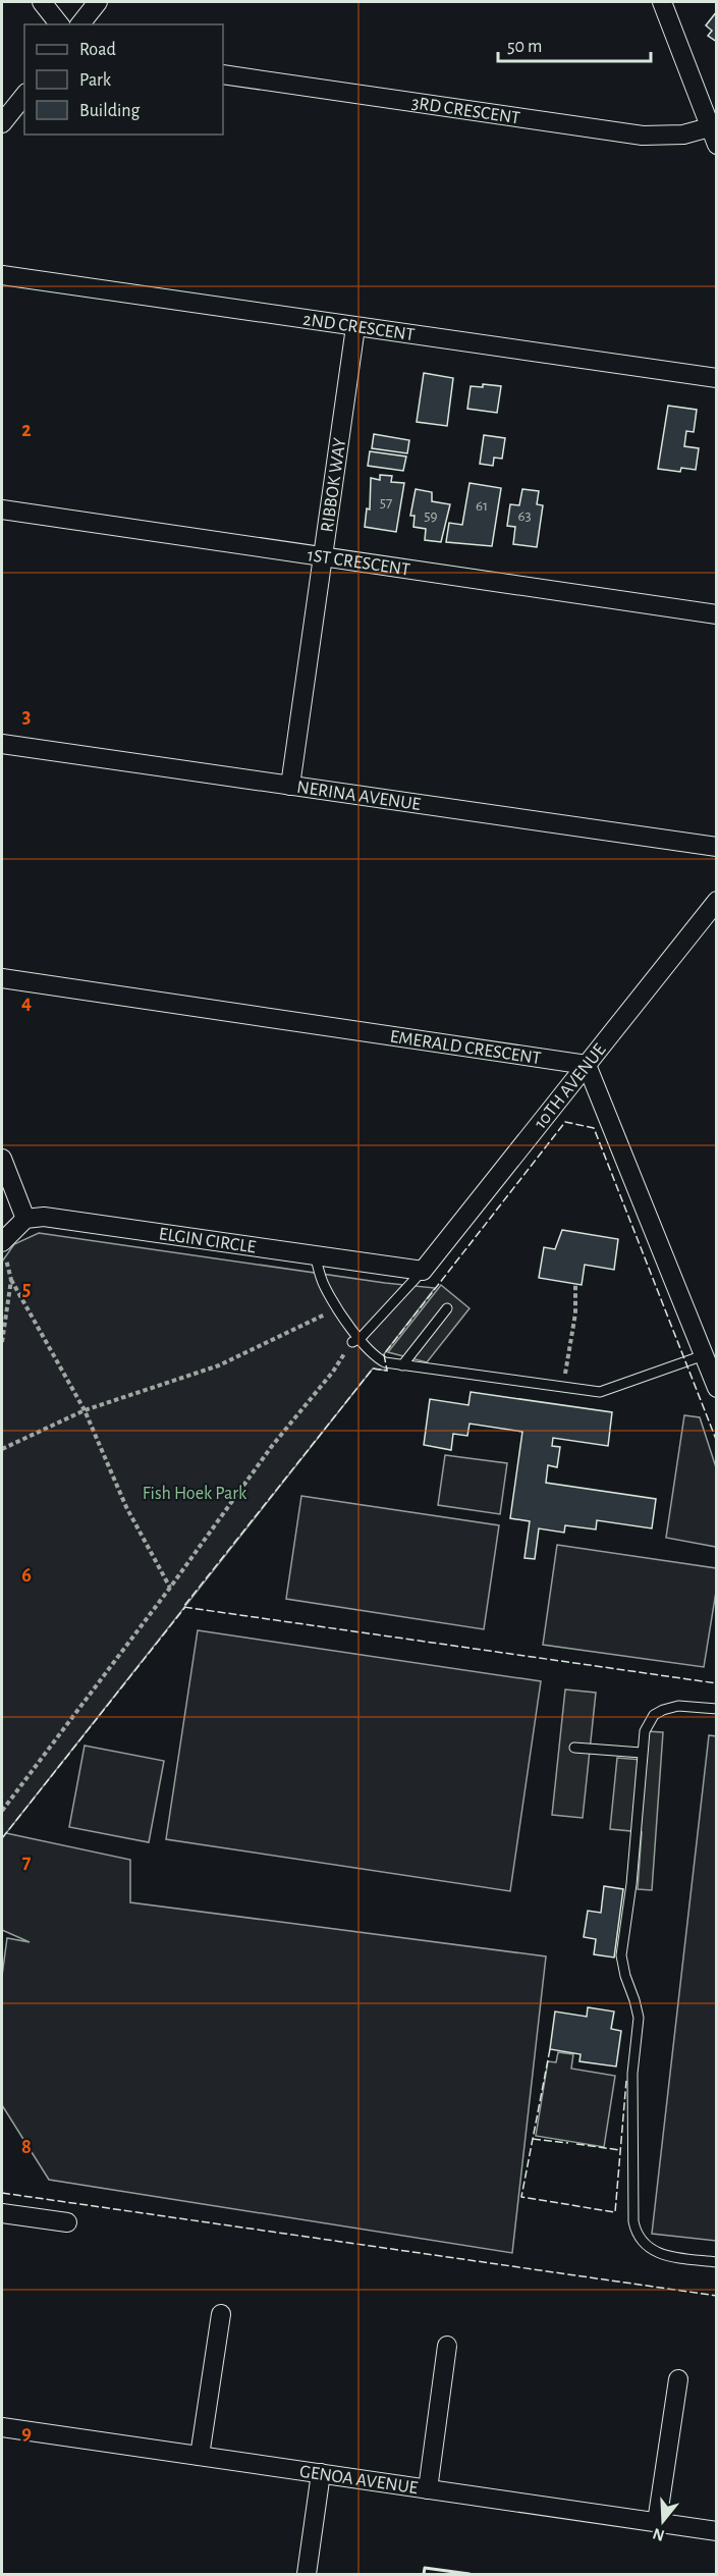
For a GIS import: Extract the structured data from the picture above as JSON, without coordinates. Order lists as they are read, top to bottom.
{
  "streets": {
    "street": [
      "3RD CRESCENT",
      "2ND CRESCENT",
      "RIBBOK WAY",
      "1ST CRESCENT",
      "NERINA AVENUE",
      "EMERALD CRESCENT",
      "10TH AVENUE",
      "ELGIN CIRCLE",
      "GENOA AVENUE"
    ]
  },
  "crossings": [
    ["2ND CRESCENT", "RIBBOK WAY"],
    ["RIBBOK WAY", "1ST CRESCENT"],
    ["RIBBOK WAY", "NERINA AVENUE"],
    ["EMERALD CRESCENT", "10TH AVENUE"],
    ["10TH AVENUE", "ELGIN CIRCLE"]
  ],
  "parks": ["Fish Hoek Park"],
  "house_numbers": [
    "57",
    "61",
    "59",
    "63"
  ],
  "legend": ["Road", "Park", "Building"],
  "scale_bar": "50 m",
  "north": "bottom",
  "grid": {
    "rows": [
      "2",
      "3",
      "4",
      "5",
      "6",
      "7",
      "8",
      "9"
    ]
  }
}
